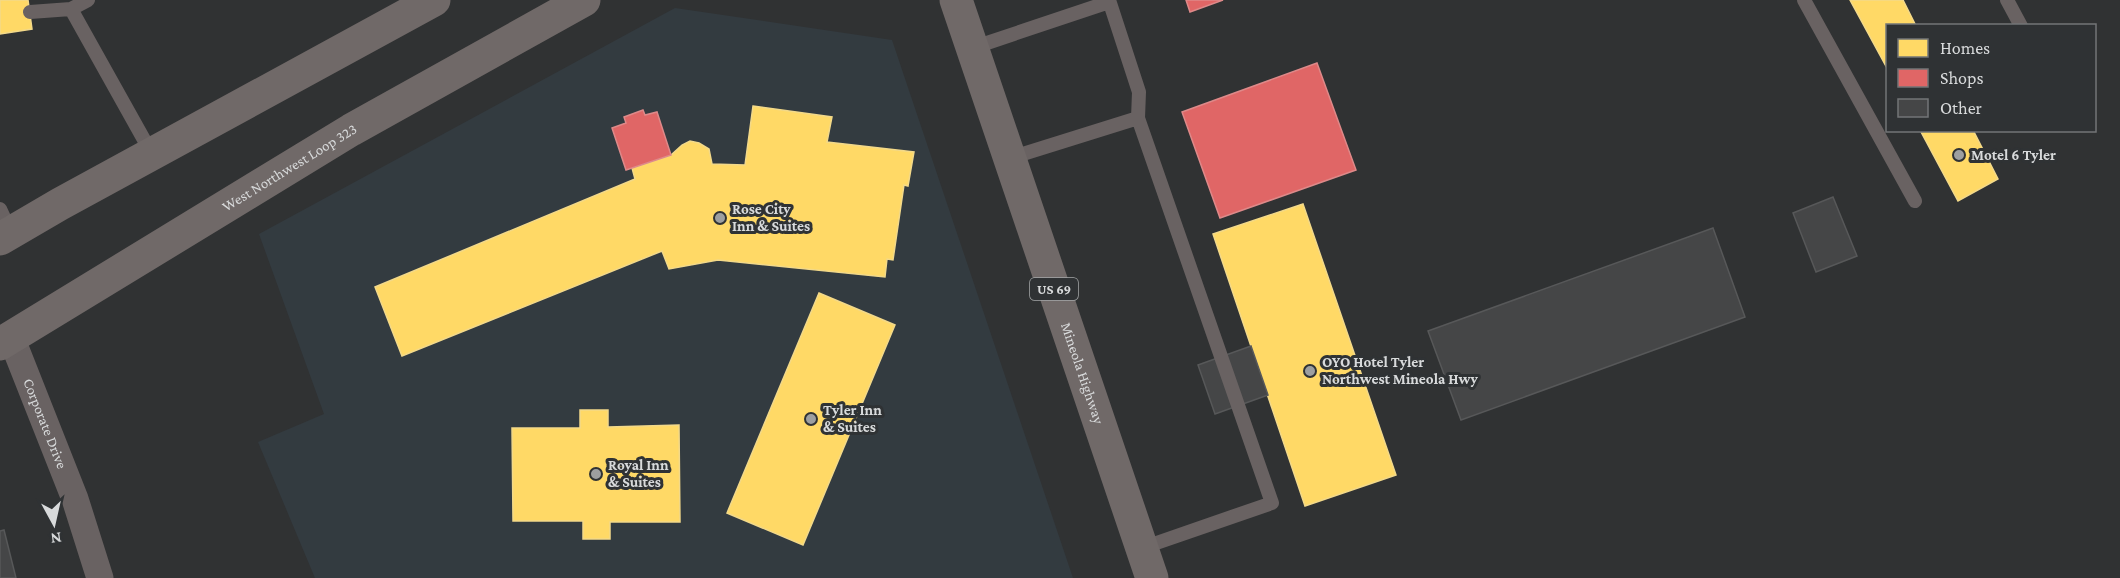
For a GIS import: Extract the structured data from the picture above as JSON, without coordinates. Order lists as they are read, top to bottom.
{
  "streets": {
    "highway": ["West Northwest Loop 323", "US 69", "Mineola Highway"],
    "street": ["Corporate Drive"]
  },
  "crossings": [
    ["West Northwest Loop 323", "Corporate Drive"]
  ],
  "places": [
    "Motel 6 Tyler",
    "Rose City Inn & Suites",
    "OYO Hotel Tyler Northwest Mineola Hwy",
    "Tyler Inn & Suites",
    "Royal Inn & Suites"
  ],
  "legend": ["Homes", "Shops", "Other"],
  "north": "bottom"
}
